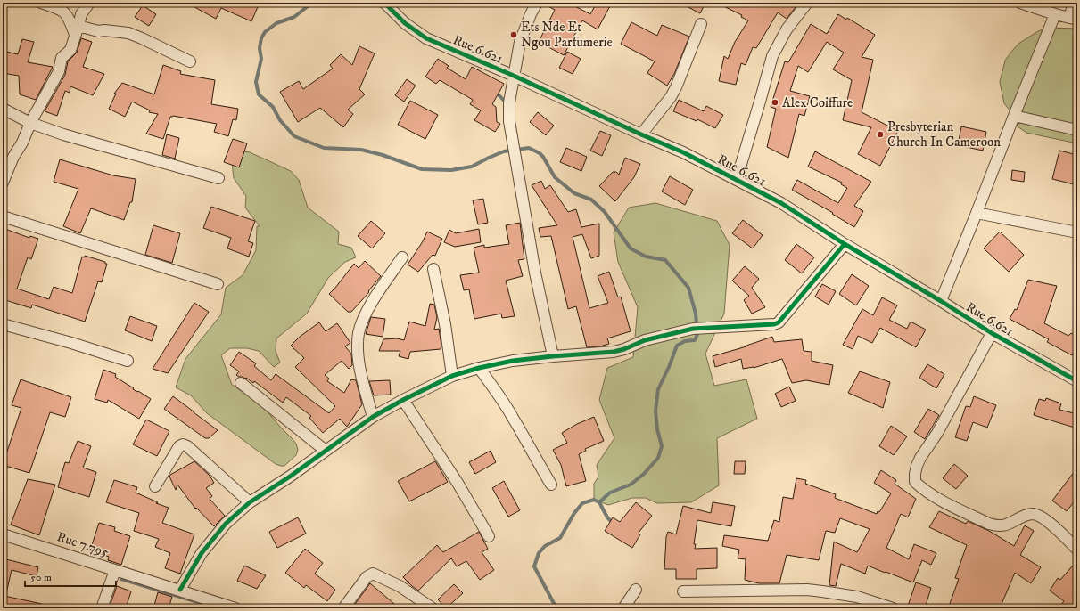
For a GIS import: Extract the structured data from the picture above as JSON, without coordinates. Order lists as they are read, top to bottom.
{
  "streets": {
    "street": ["Rue 6.621", "Rue 7.795"]
  },
  "places": ["Ets Nde Et Ngou Parfumerie", "Alex Coiffure", "Presbyterian Church In Cameroon"],
  "scale_bar": "50 m"
}
